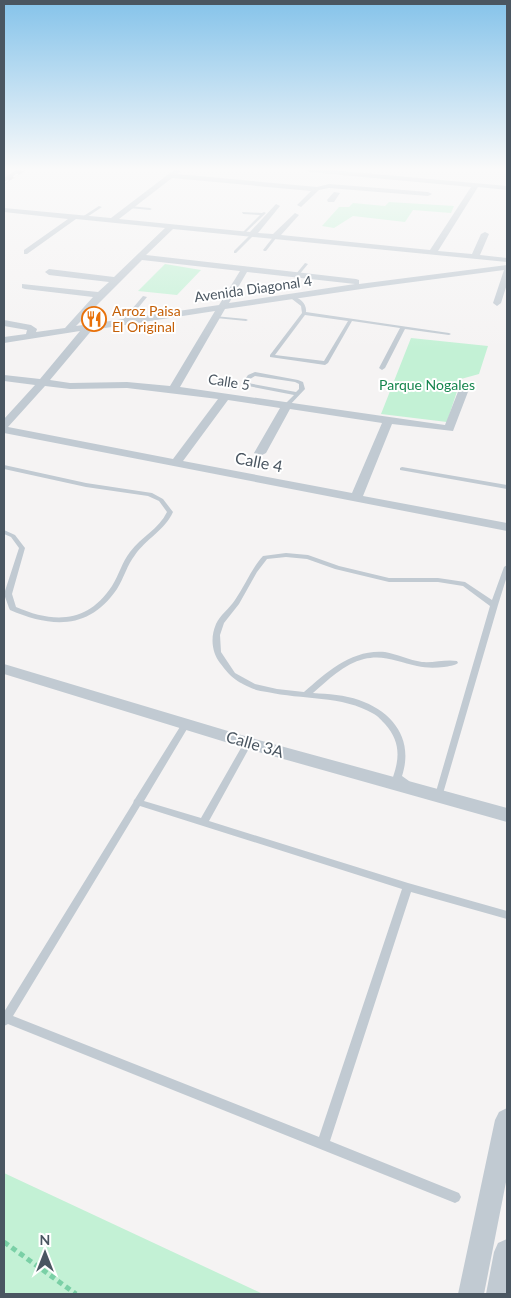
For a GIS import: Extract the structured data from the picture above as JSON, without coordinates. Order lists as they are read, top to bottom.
{
  "streets": {
    "street": [
      "Avenida Diagonal 4",
      "Calle 5",
      "Calle 4",
      "Calle 3A"
    ]
  },
  "parks": ["Parque Nogales"],
  "places": {
    "restaurant": ["Arroz Paisa El Original"]
  },
  "north": "top"
}
